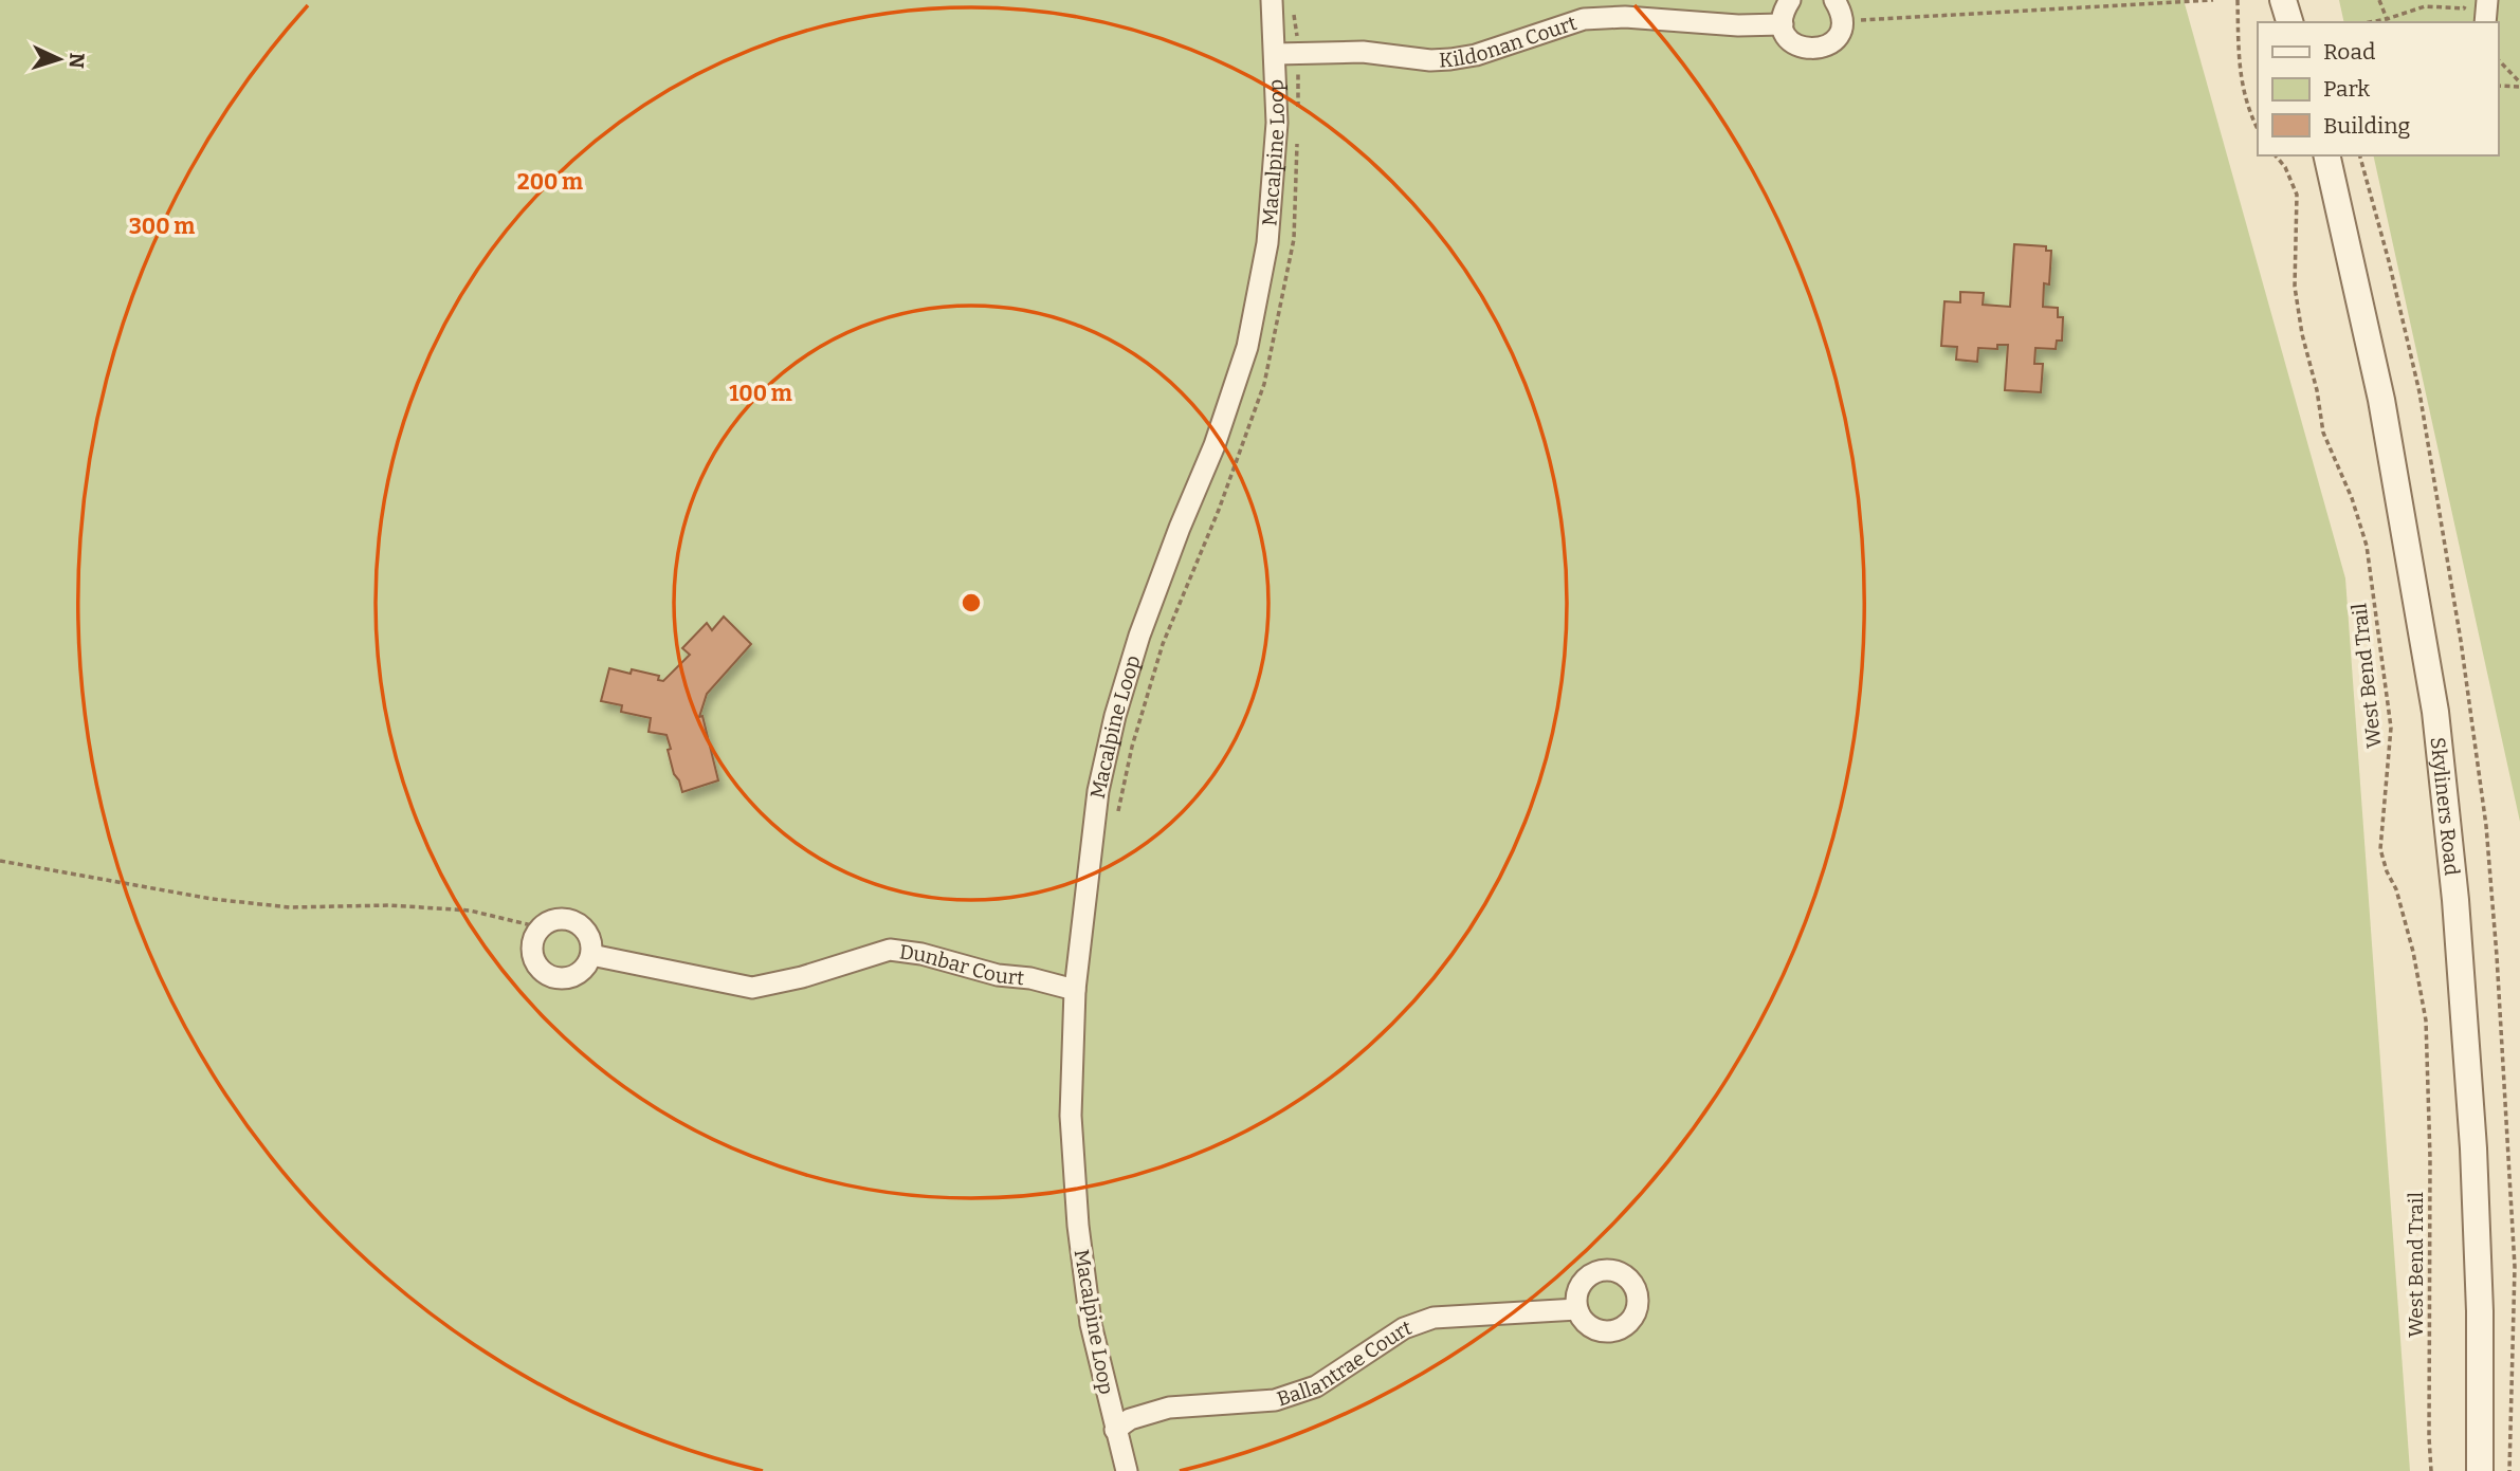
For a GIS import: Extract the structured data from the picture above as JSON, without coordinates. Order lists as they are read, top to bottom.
{
  "streets": {
    "street": [
      "Kildonan Court",
      "Macalpine Loop",
      "Skyliners Road",
      "Dunbar Court",
      "Ballantrae Court"
    ],
    "path": ["West Bend Trail"]
  },
  "crossings": [
    ["Kildonan Court", "Macalpine Loop"],
    ["Macalpine Loop", "Dunbar Court"],
    ["Macalpine Loop", "Ballantrae Court"]
  ],
  "legend": ["Road", "Park", "Building"],
  "north": "right",
  "rings": ["200 m", "300 m", "100 m"]
}
